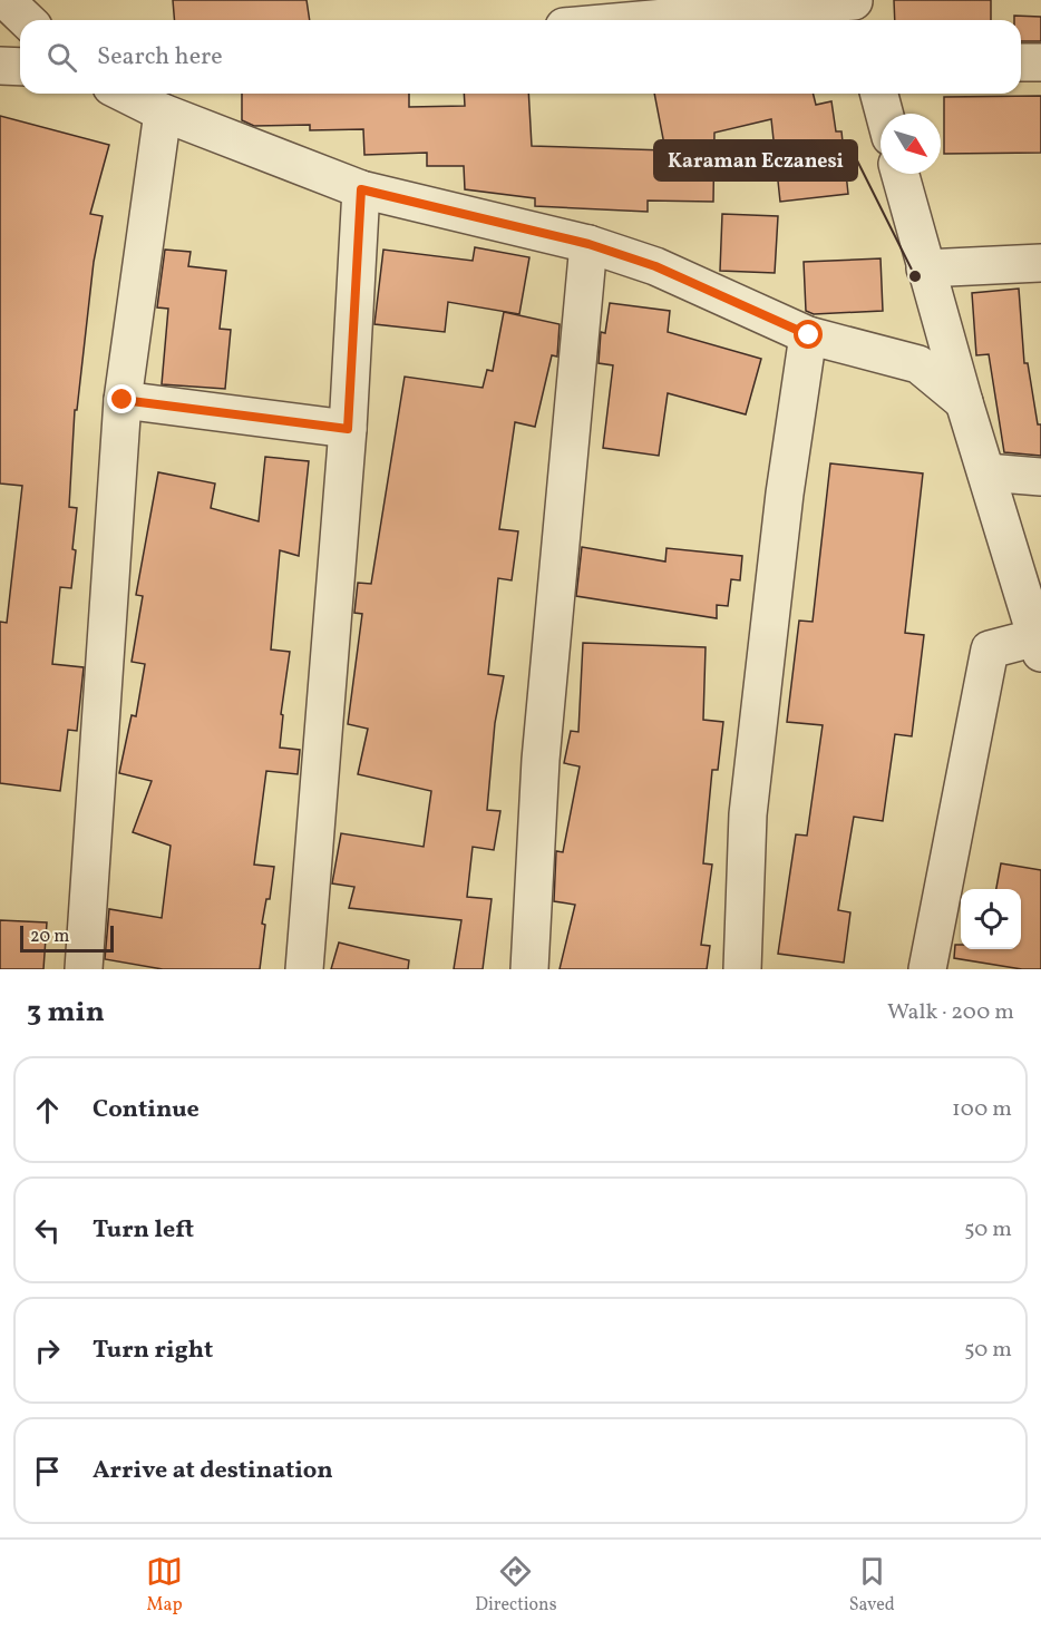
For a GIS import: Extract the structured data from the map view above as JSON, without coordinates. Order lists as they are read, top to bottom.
{
  "places": ["Karaman Eczanesi"],
  "scale_bar": "20 m",
  "north": "bottom right",
  "page": {
    "search": "Search here",
    "scale": "20 m",
    "heading": ["3 min", "Walk · 200 m"],
    "list": [
      ["Continue", "100 m"],
      ["Turn left", "50 m"],
      ["Turn right", "50 m"],
      "Arrive at destination"
    ],
    "nav": ["Map", "Directions", "Saved"]
  }
}
